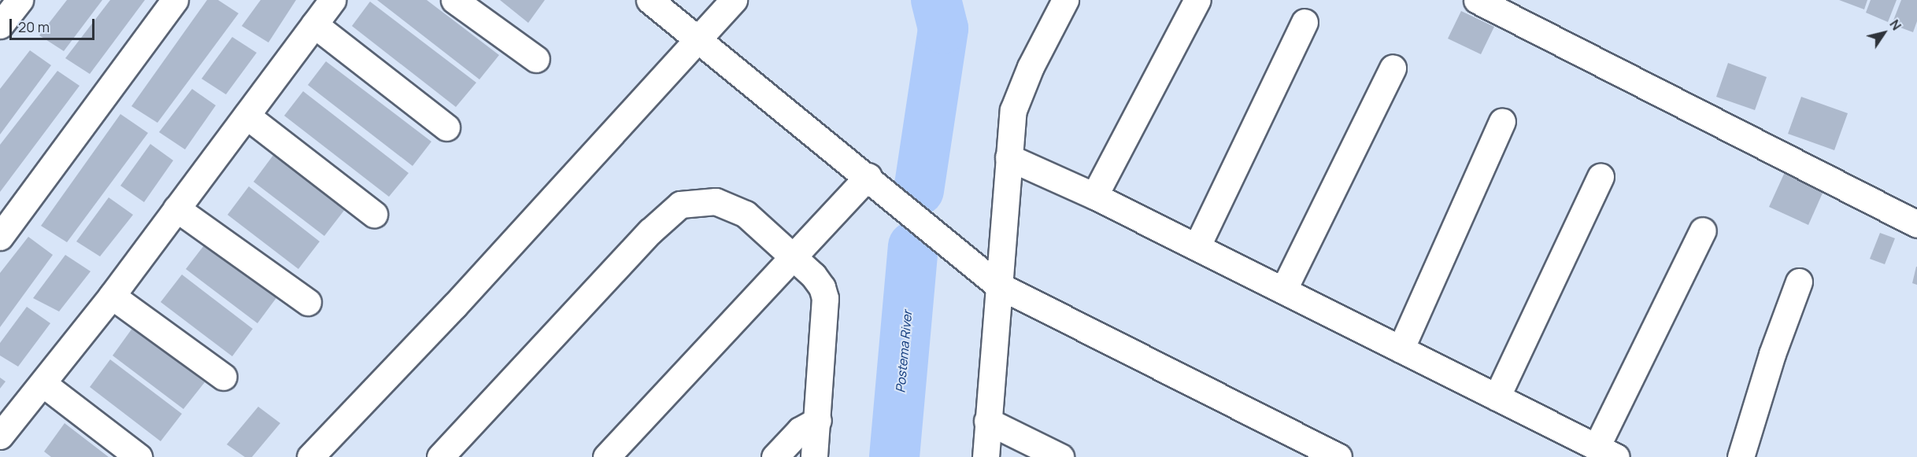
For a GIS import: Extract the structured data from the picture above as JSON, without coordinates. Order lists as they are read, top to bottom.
{
  "water": ["Postema River"],
  "scale_bar": "20 m",
  "north": "top right"
}
